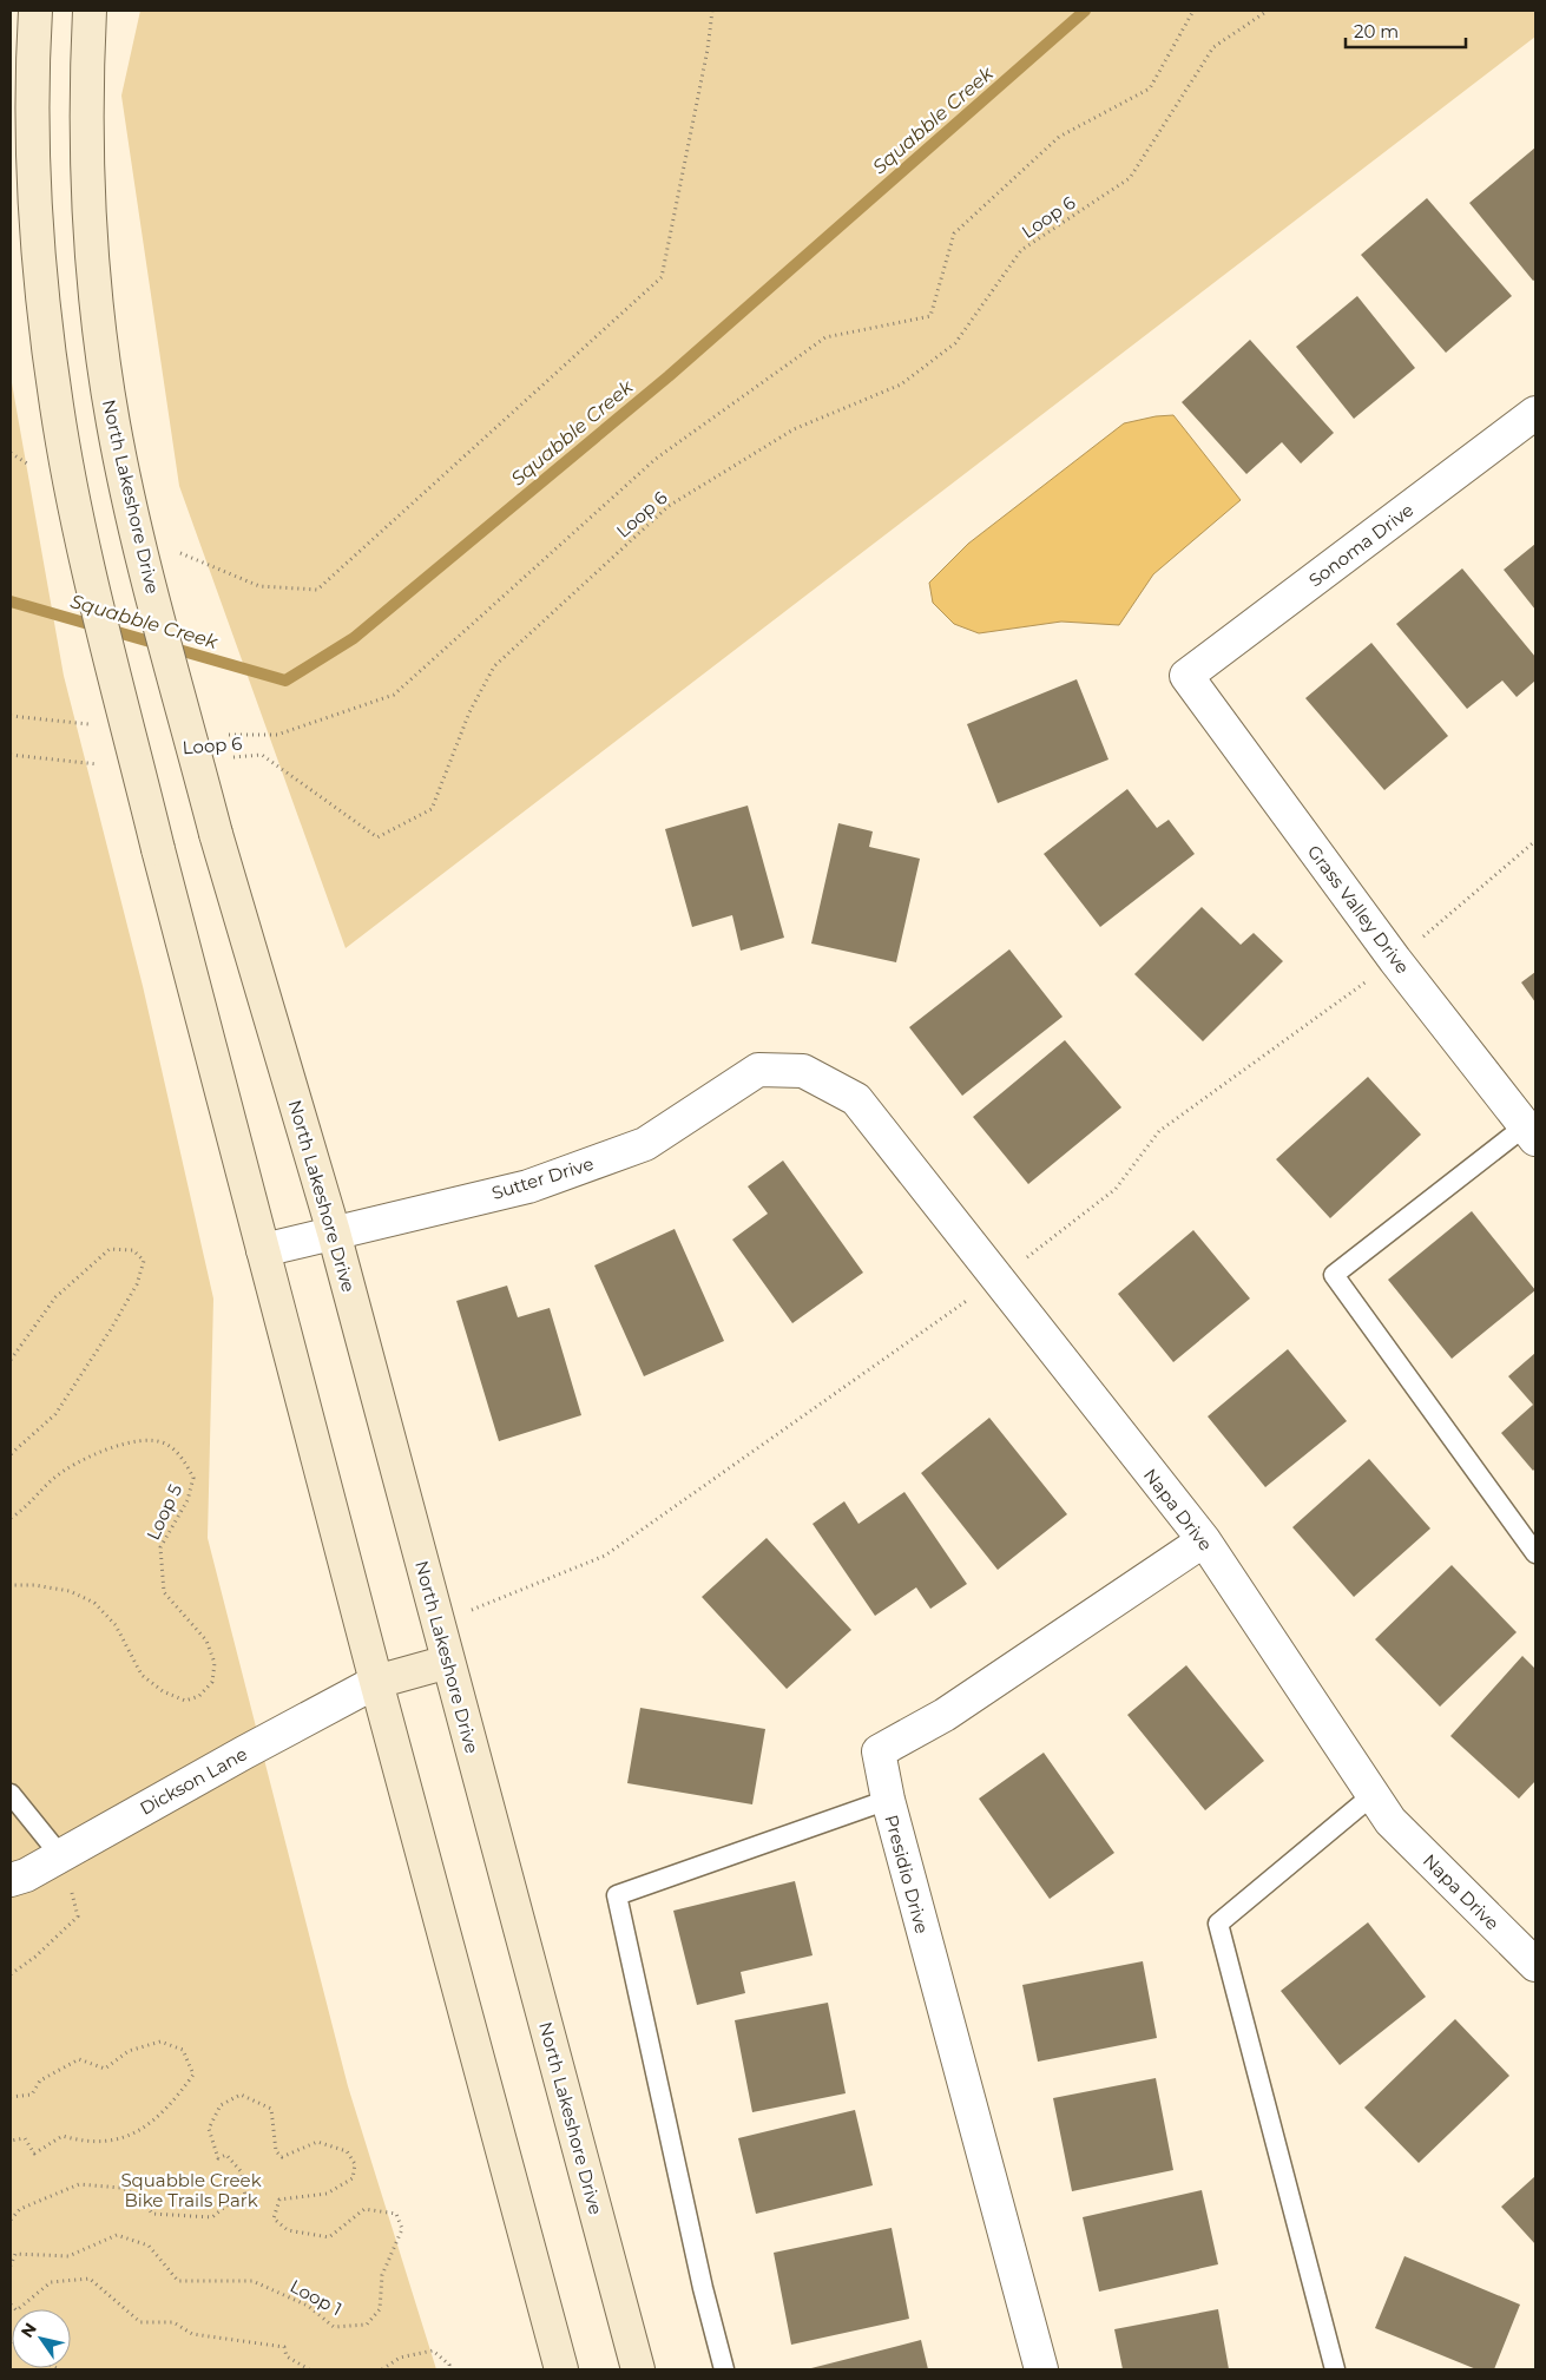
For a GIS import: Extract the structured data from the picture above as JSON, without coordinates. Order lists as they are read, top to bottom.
{
  "streets": {
    "main road": ["North Lakeshore Drive"],
    "street": [
      "Sonoma Drive",
      "Grass Valley Drive",
      "Sutter Drive",
      "Napa Drive",
      "Dickson Lane",
      "Presidio Drive"
    ],
    "path": ["Loop 6", "Loop 5", "Loop 1"]
  },
  "crossings": [
    ["North Lakeshore Drive", "Sutter Drive"],
    ["Sonoma Drive", "Grass Valley Drive"],
    ["Sutter Drive", "Napa Drive"],
    ["Napa Drive", "Presidio Drive"]
  ],
  "water": ["Squabble Creek"],
  "parks": ["Squabble Creek Bike Trails Park"],
  "scale_bar": "20 m",
  "north": "top left"
}
